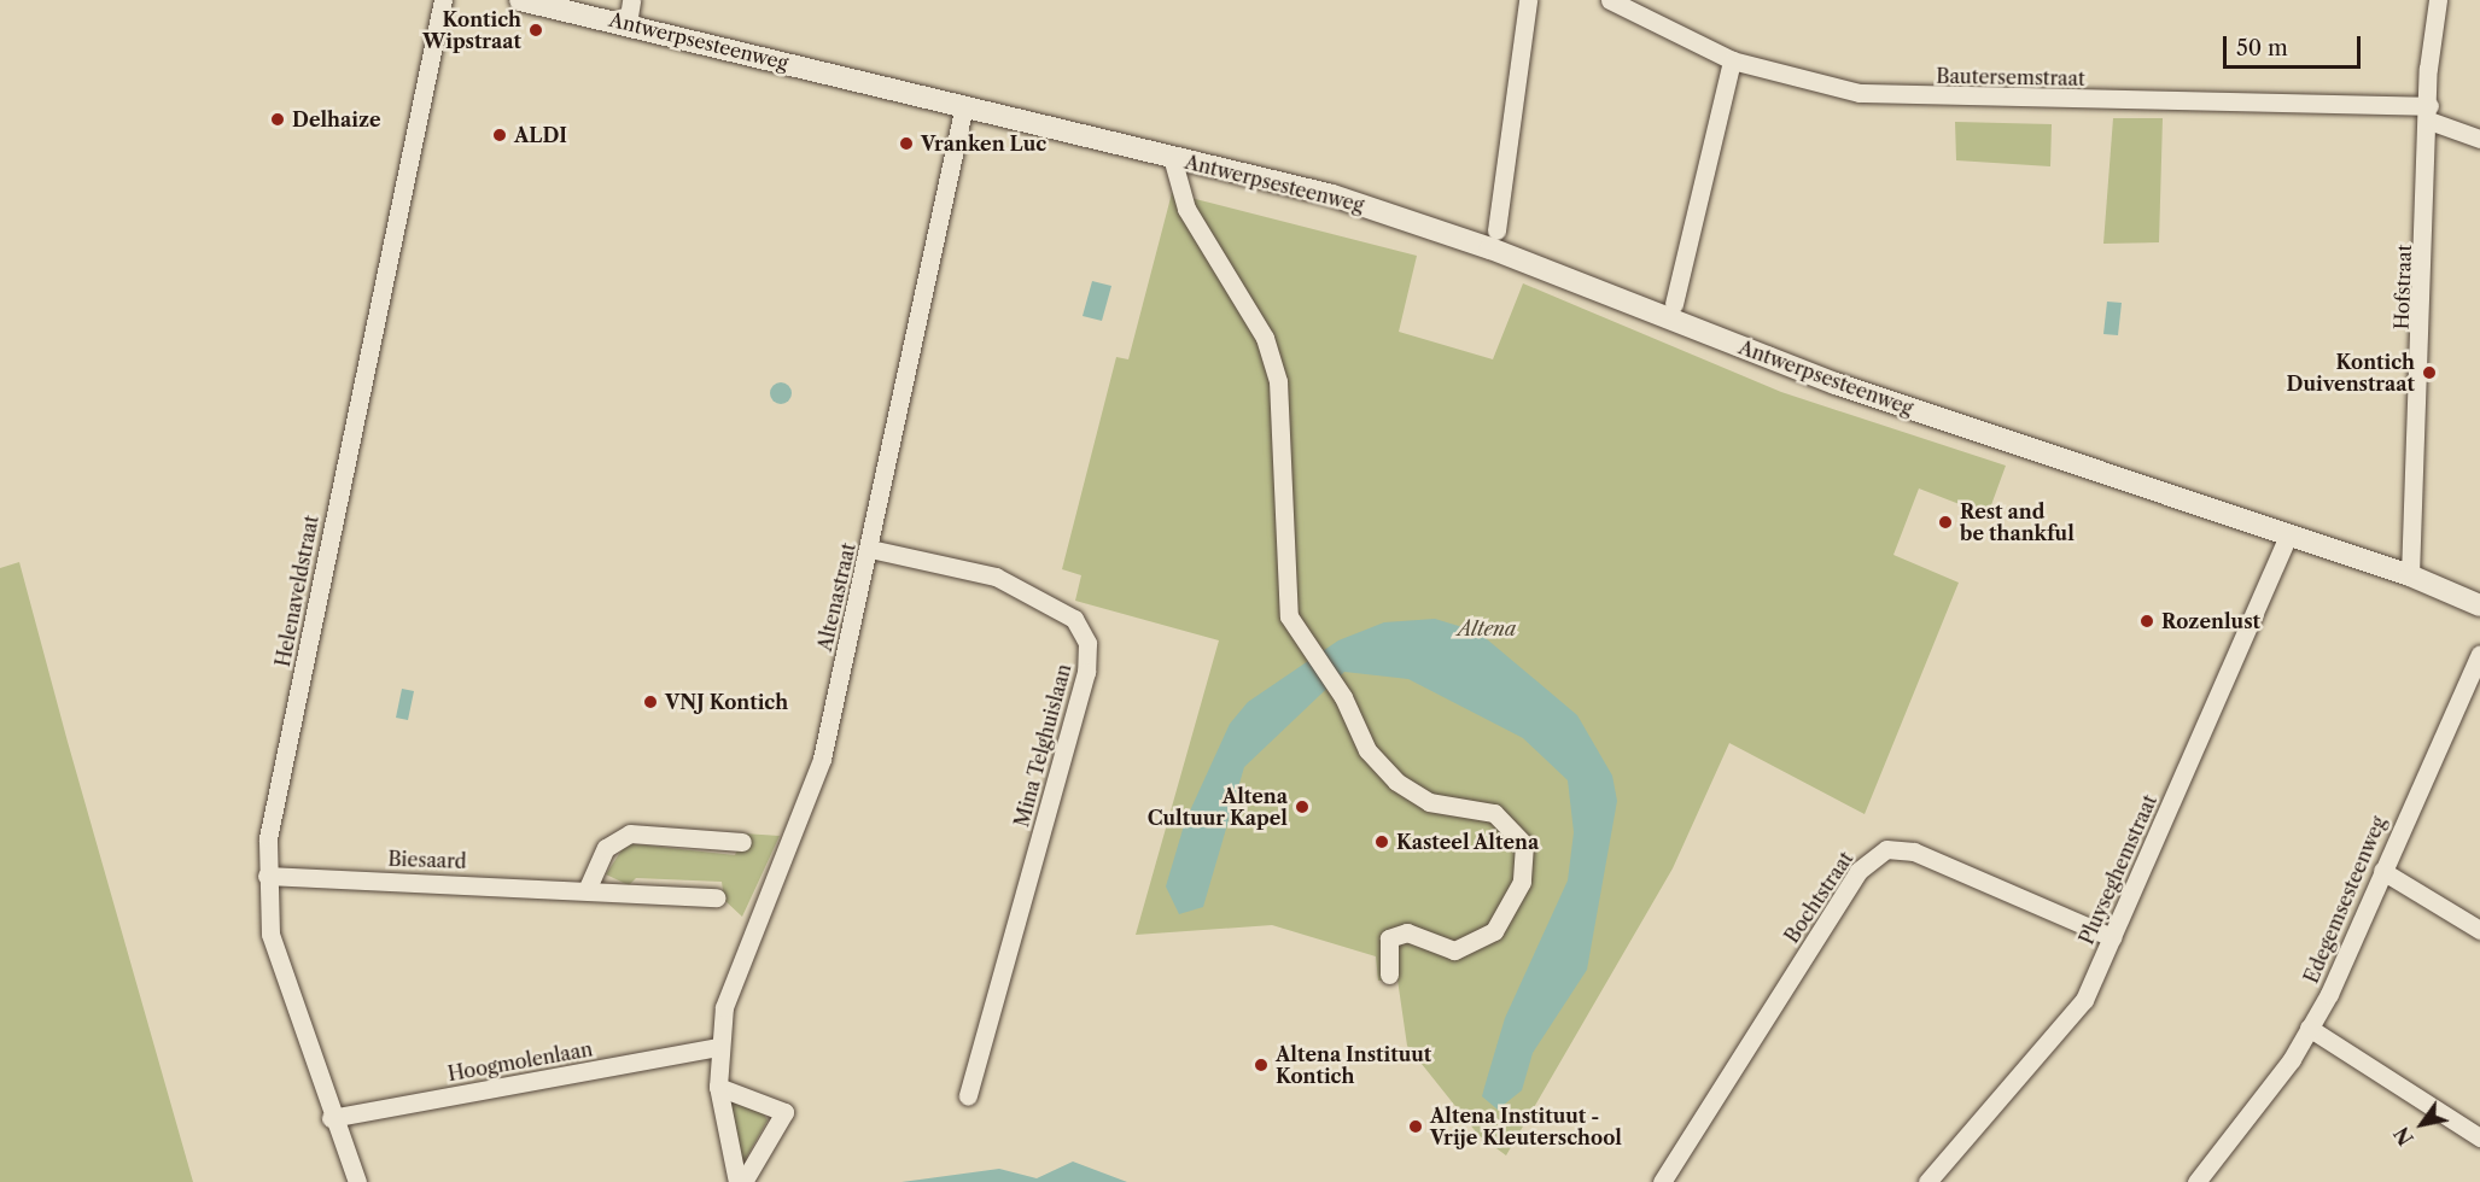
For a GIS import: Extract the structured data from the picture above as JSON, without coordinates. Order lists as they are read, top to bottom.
{
  "streets": {
    "street": [
      "Antwerpsesteenweg",
      "Bautersemstraat",
      "Hofstraat",
      "Helenaveldstraat",
      "Altenastraat",
      "Mina Telghuislaan",
      "Biesaard",
      "Pluyseghemstraat",
      "Bochtstraat",
      "Edegemsesteenweg",
      "Hoogmolenlaan"
    ]
  },
  "crossings": [
    ["Antwerpsesteenweg", "Hofstraat"],
    ["Antwerpsesteenweg", "Altenastraat"],
    ["Antwerpsesteenweg", "Pluyseghemstraat"],
    ["Bautersemstraat", "Hofstraat"],
    ["Helenaveldstraat", "Biesaard"],
    ["Helenaveldstraat", "Hoogmolenlaan"],
    ["Altenastraat", "Mina Telghuislaan"],
    ["Altenastraat", "Hoogmolenlaan"],
    ["Pluyseghemstraat", "Bochtstraat"]
  ],
  "parks": ["Altena"],
  "places": [
    "Kontich Wipstraat",
    "Delhaize",
    "ALDI",
    "Vranken Luc",
    "Kontich Duivenstraat",
    "Rest and be thankful",
    "Rozenlust",
    "VNJ Kontich",
    "Altena Cultuur Kapel",
    "Kasteel Altena",
    "Altena Instituut Kontich",
    "Altena Instituut - Vrije Kleuterschool"
  ],
  "scale_bar": "50 m",
  "north": "bottom left"
}
